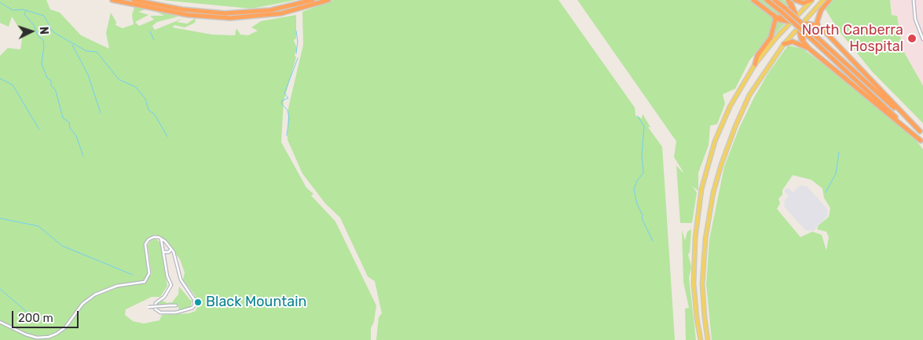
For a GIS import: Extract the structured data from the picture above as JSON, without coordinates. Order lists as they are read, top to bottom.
{
  "places": ["North Canberra Hospital", "Black Mountain"],
  "scale_bar": "200 m",
  "north": "right"
}
